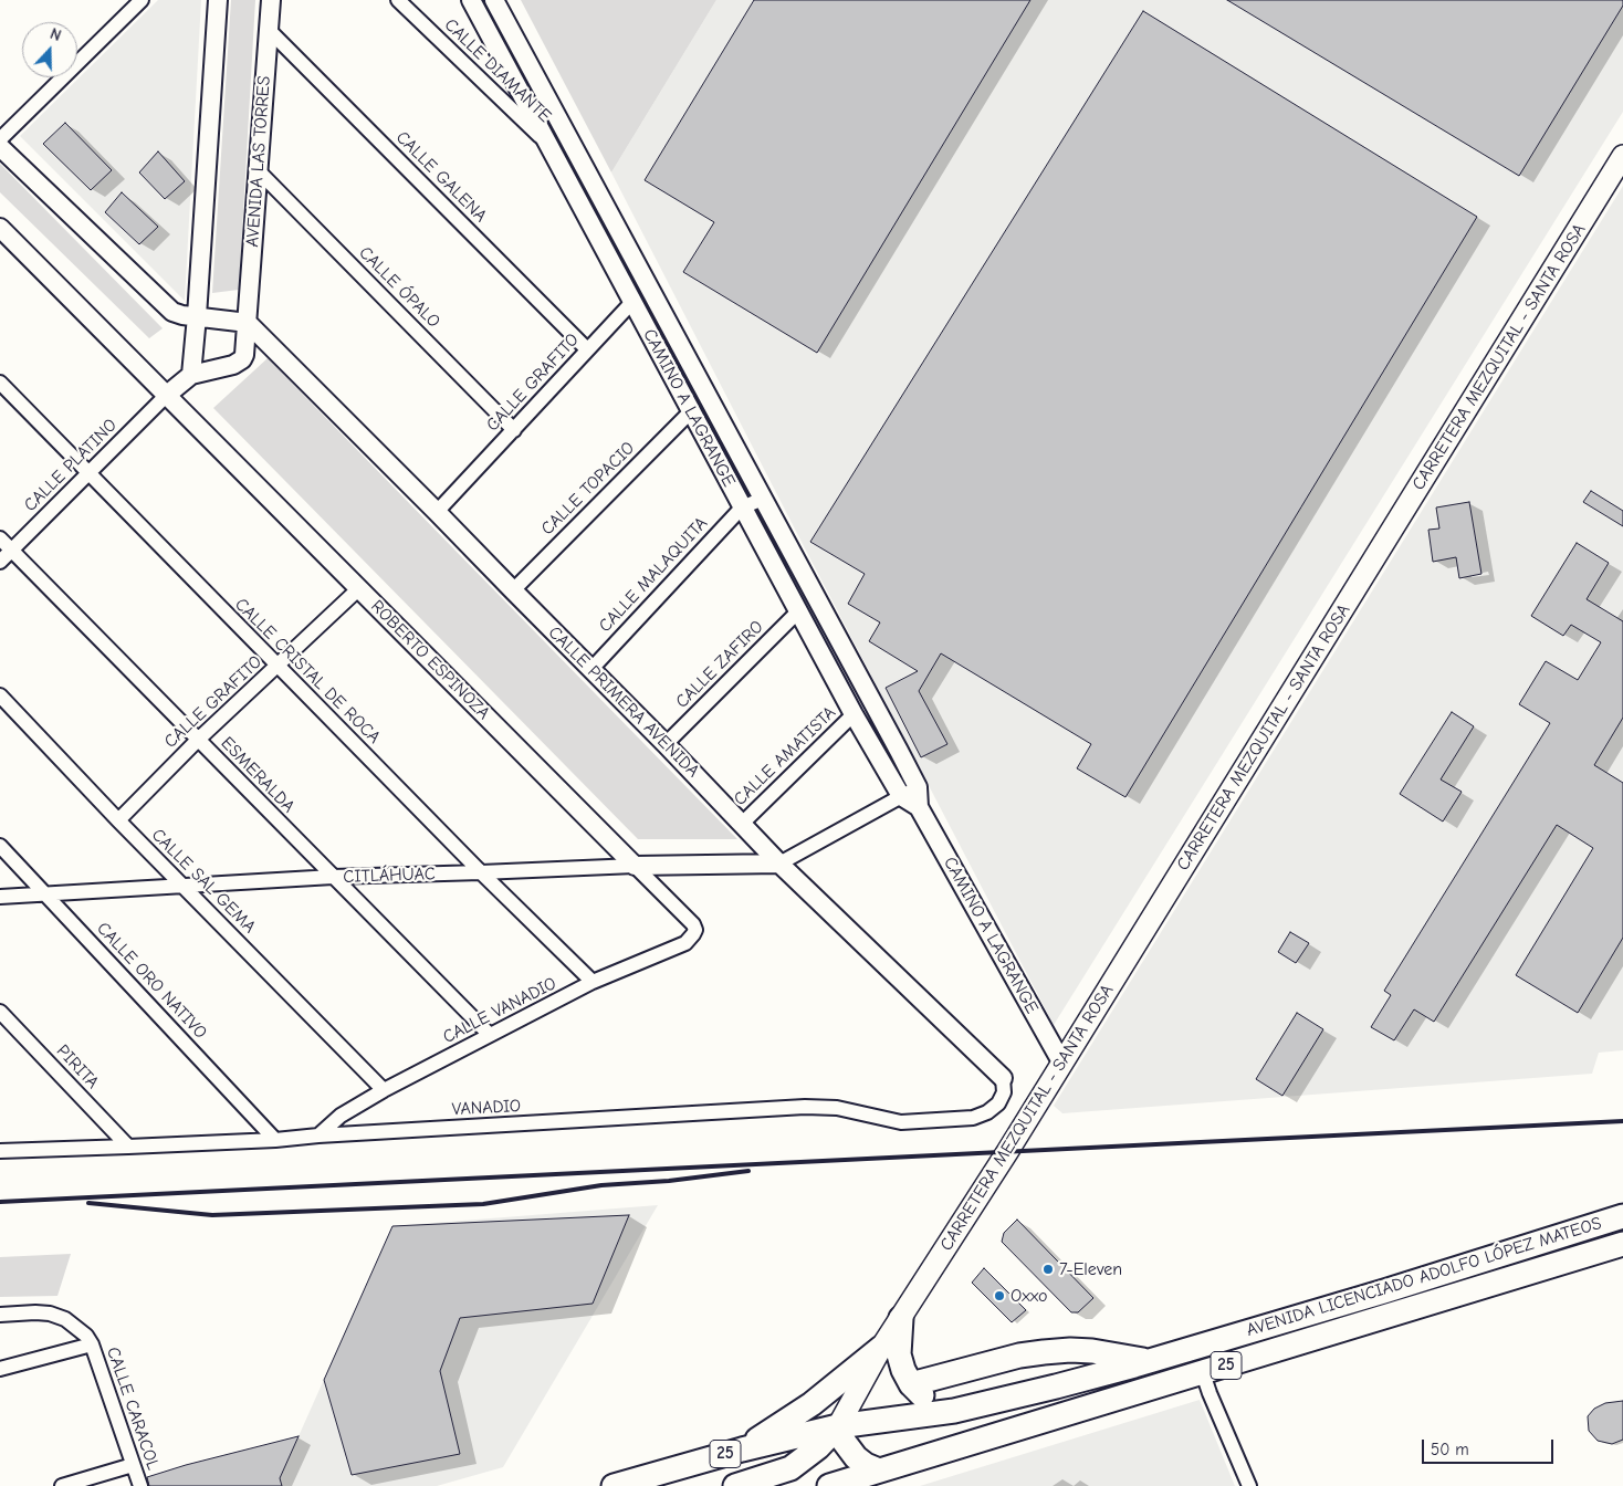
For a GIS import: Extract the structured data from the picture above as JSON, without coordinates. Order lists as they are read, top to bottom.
{
  "streets": {
    "main road": ["CARRETERA MEZQUITAL - SANTA ROSA", "AVENIDA LICENCIADO ADOLFO LÓPEZ MATEOS", "25"],
    "street": [
      "CALLE DIAMANTE",
      "AVENIDA LAS TORRES",
      "CALLE GALENA",
      "CALLE ÓPALO",
      "CALLE GRAFITO",
      "CAMINO A LAGRANGE",
      "CALLE PLATINO",
      "CALLE TOPACIO",
      "CALLE MALAQUITA",
      "ROBERTO ESPINOZA",
      "CALLE ZAFIRO",
      "CALLE CRISTAL DE ROCA",
      "CALLE PRIMERA AVENIDA",
      "CALLE AMATISTA",
      "ESMERALDA",
      "CITLÁHUAC",
      "CALLE SAL GEMA",
      "CALLE ORO NATIVO",
      "CALLE VANADIO",
      "PIRITA",
      "VANADIO",
      "CALLE CARACOL"
    ]
  },
  "crossings": [
    ["CALLE DIAMANTE", "CAMINO A LAGRANGE"],
    ["AVENIDA LAS TORRES", "CALLE GALENA"],
    ["AVENIDA LAS TORRES", "CALLE ÓPALO"],
    ["AVENIDA LAS TORRES", "CALLE PLATINO"],
    ["AVENIDA LAS TORRES", "ROBERTO ESPINOZA"],
    ["AVENIDA LAS TORRES", "CALLE PRIMERA AVENIDA"],
    ["CALLE GALENA", "CALLE GRAFITO"],
    ["CALLE ÓPALO", "CALLE GRAFITO"],
    ["CARRETERA MEZQUITAL - SANTA ROSA", "CAMINO A LAGRANGE"],
    ["CARRETERA MEZQUITAL - SANTA ROSA", "AVENIDA LICENCIADO ADOLFO LÓPEZ MATEOS"],
    ["CALLE GRAFITO", "CAMINO A LAGRANGE"],
    ["CALLE GRAFITO", "ROBERTO ESPINOZA"],
    ["CALLE GRAFITO", "CALLE CRISTAL DE ROCA"],
    ["CALLE GRAFITO", "CALLE PRIMERA AVENIDA"],
    ["CALLE GRAFITO", "ESMERALDA"],
    ["CALLE GRAFITO", "CALLE SAL GEMA"],
    ["CAMINO A LAGRANGE", "CALLE TOPACIO"],
    ["CAMINO A LAGRANGE", "CALLE MALAQUITA"],
    ["CAMINO A LAGRANGE", "CALLE ZAFIRO"],
    ["CAMINO A LAGRANGE", "CALLE AMATISTA"],
    ["CALLE PLATINO", "ROBERTO ESPINOZA"],
    ["CALLE PLATINO", "CALLE CRISTAL DE ROCA"],
    ["CALLE PLATINO", "ESMERALDA"],
    ["CALLE TOPACIO", "CALLE PRIMERA AVENIDA"],
    ["CALLE MALAQUITA", "CALLE PRIMERA AVENIDA"],
    ["ROBERTO ESPINOZA", "CITLÁHUAC"],
    ["ROBERTO ESPINOZA", "CALLE VANADIO"],
    ["CALLE ZAFIRO", "CALLE PRIMERA AVENIDA"],
    ["CALLE CRISTAL DE ROCA", "CITLÁHUAC"],
    ["CALLE CRISTAL DE ROCA", "CALLE VANADIO"],
    ["CALLE PRIMERA AVENIDA", "CALLE AMATISTA"],
    ["CALLE PRIMERA AVENIDA", "CITLÁHUAC"],
    ["CALLE PRIMERA AVENIDA", "VANADIO"],
    ["ESMERALDA", "CITLÁHUAC"],
    ["ESMERALDA", "CALLE VANADIO"],
    ["CITLÁHUAC", "CALLE SAL GEMA"],
    ["CITLÁHUAC", "CALLE ORO NATIVO"],
    ["CALLE SAL GEMA", "CALLE VANADIO"],
    ["CALLE ORO NATIVO", "VANADIO"],
    ["CALLE VANADIO", "VANADIO"],
    ["PIRITA", "VANADIO"]
  ],
  "places": ["7-Eleven", "Oxxo"],
  "scale_bar": "50 m",
  "north": "top"
}
